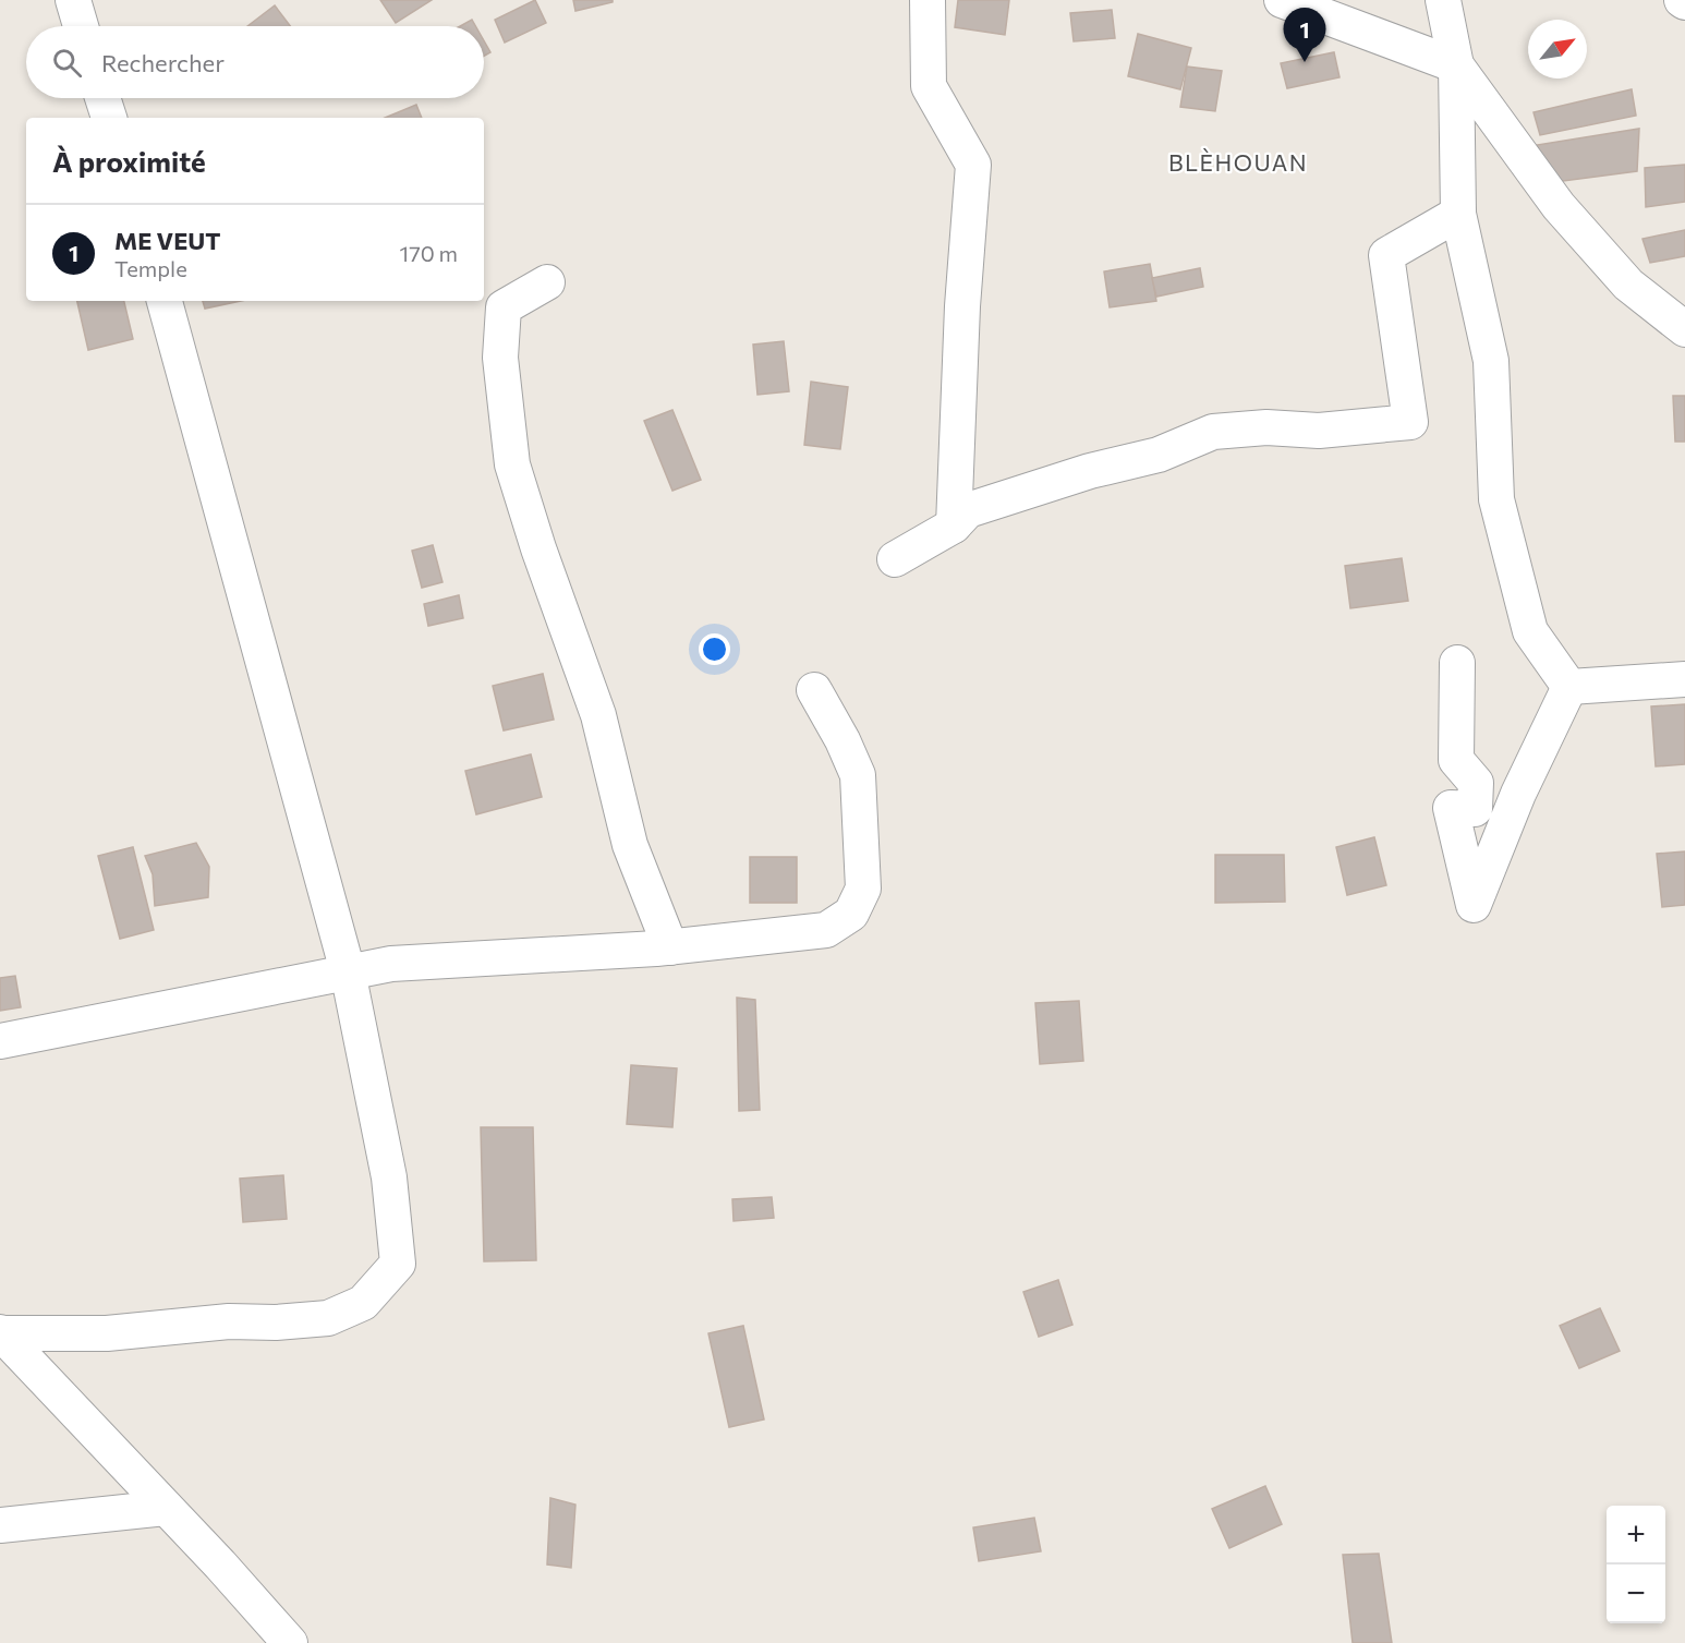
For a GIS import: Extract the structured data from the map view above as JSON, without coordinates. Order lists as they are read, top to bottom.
{
  "districts": ["BLÈHOUAN"],
  "north": "top right",
  "page": {
    "pins": "1",
    "search": "Rechercher",
    "heading": "À proximité",
    "list": [
      {
        "mark": "1",
        "name": "ME VEUT",
        "note": "Temple",
        "value": "170 m"
      }
    ],
    "map_buttons": ["+", "−"]
  }
}
